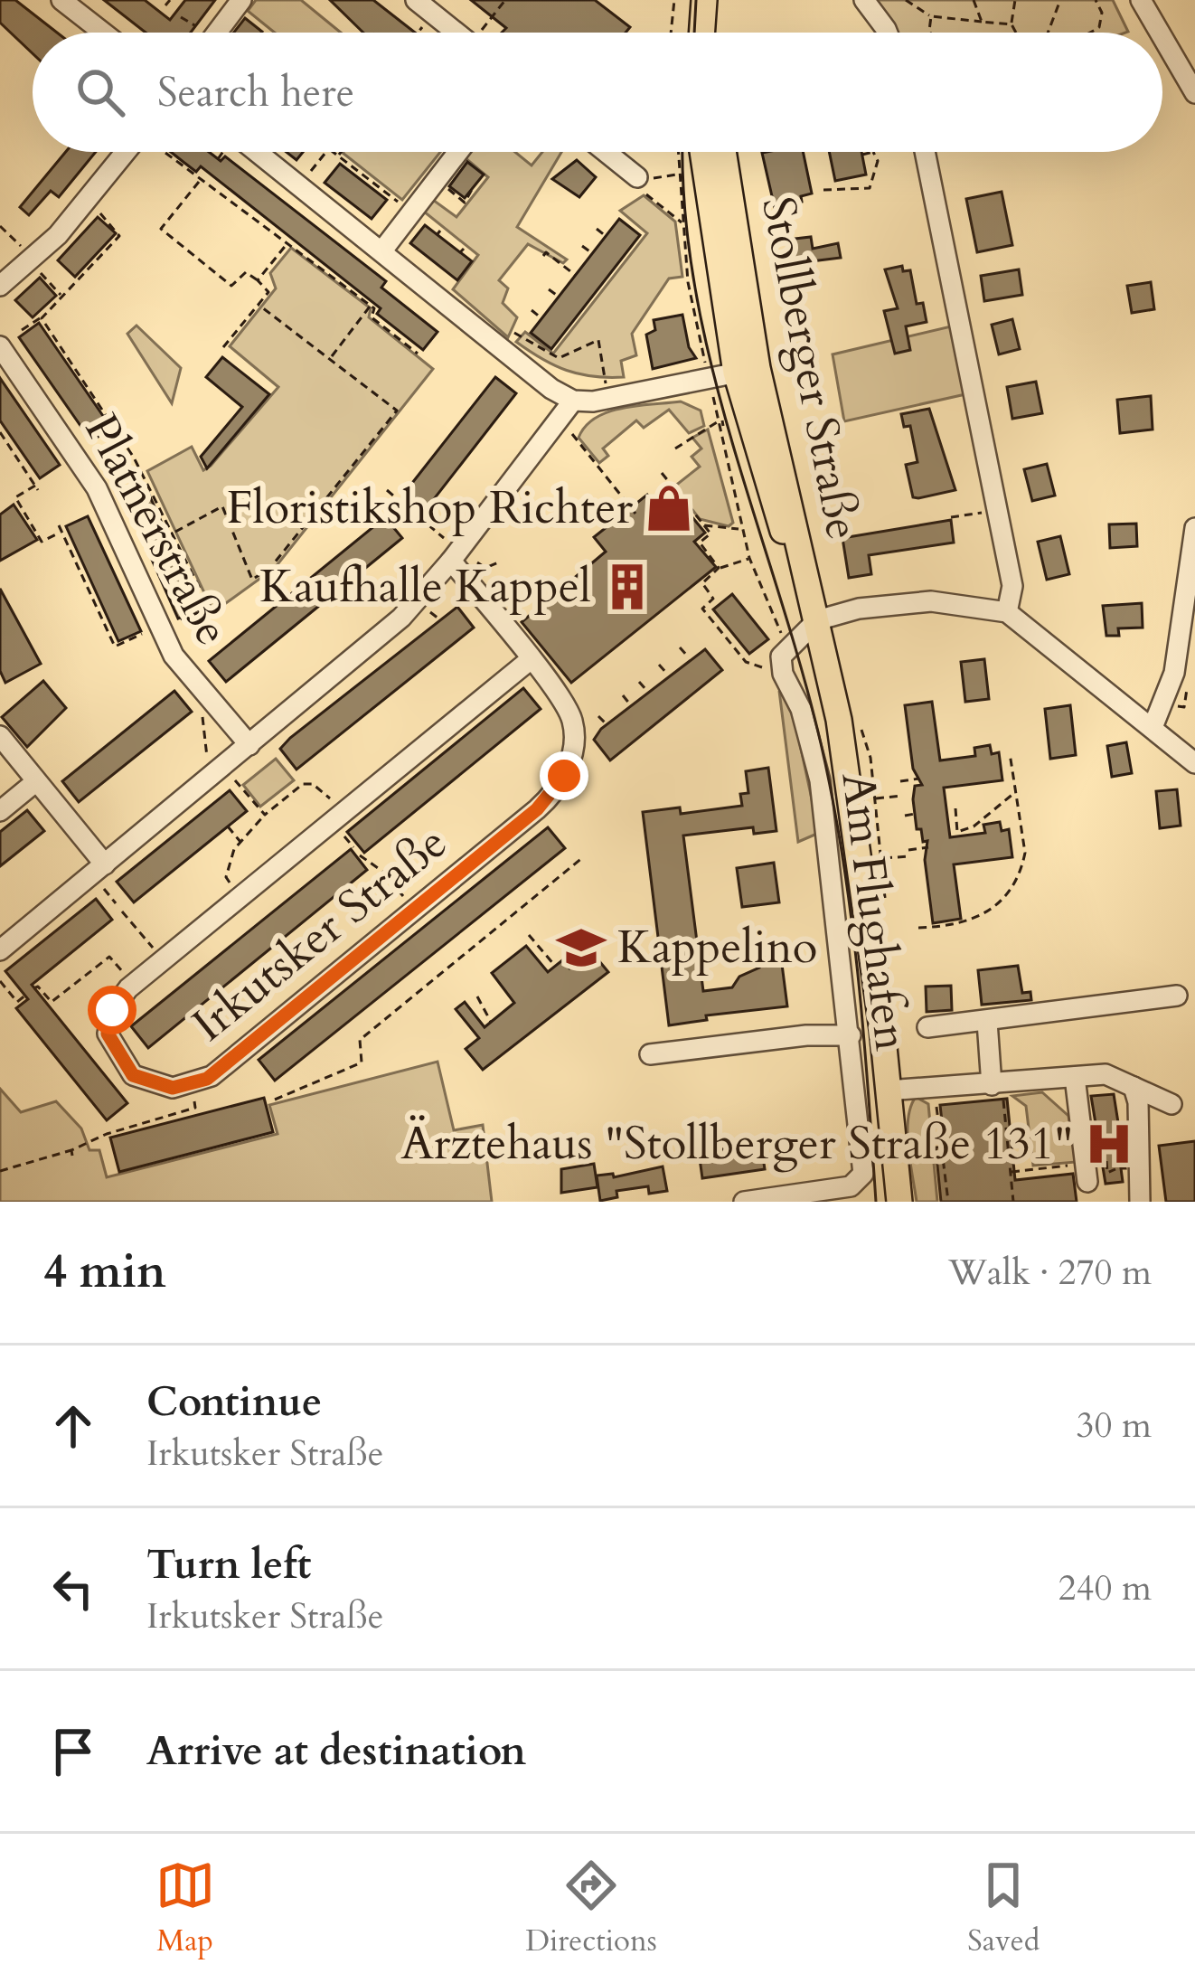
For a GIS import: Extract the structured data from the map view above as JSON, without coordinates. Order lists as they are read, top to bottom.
{
  "streets": {
    "main road": ["Stollberger Straße"],
    "street": ["Platnerstraße", "Am Flughafen", "Irkutsker Straße"]
  },
  "places": {
    "shop": ["Floristikshop Richter"],
    "building": ["Kaufhalle Kappel"],
    "school or university": ["Kappelino"],
    "hospital": ["Ärztehaus \"Stollberger Straße 131\""]
  },
  "page": {
    "search": "Search here",
    "heading": ["4 min", "Walk · 270 m"],
    "list": [
      ["Continue", "Irkutsker Straße", "30 m"],
      ["Turn left", "Irkutsker Straße", "240 m"],
      "Arrive at destination"
    ],
    "nav": ["Map", "Directions", "Saved"]
  }
}
